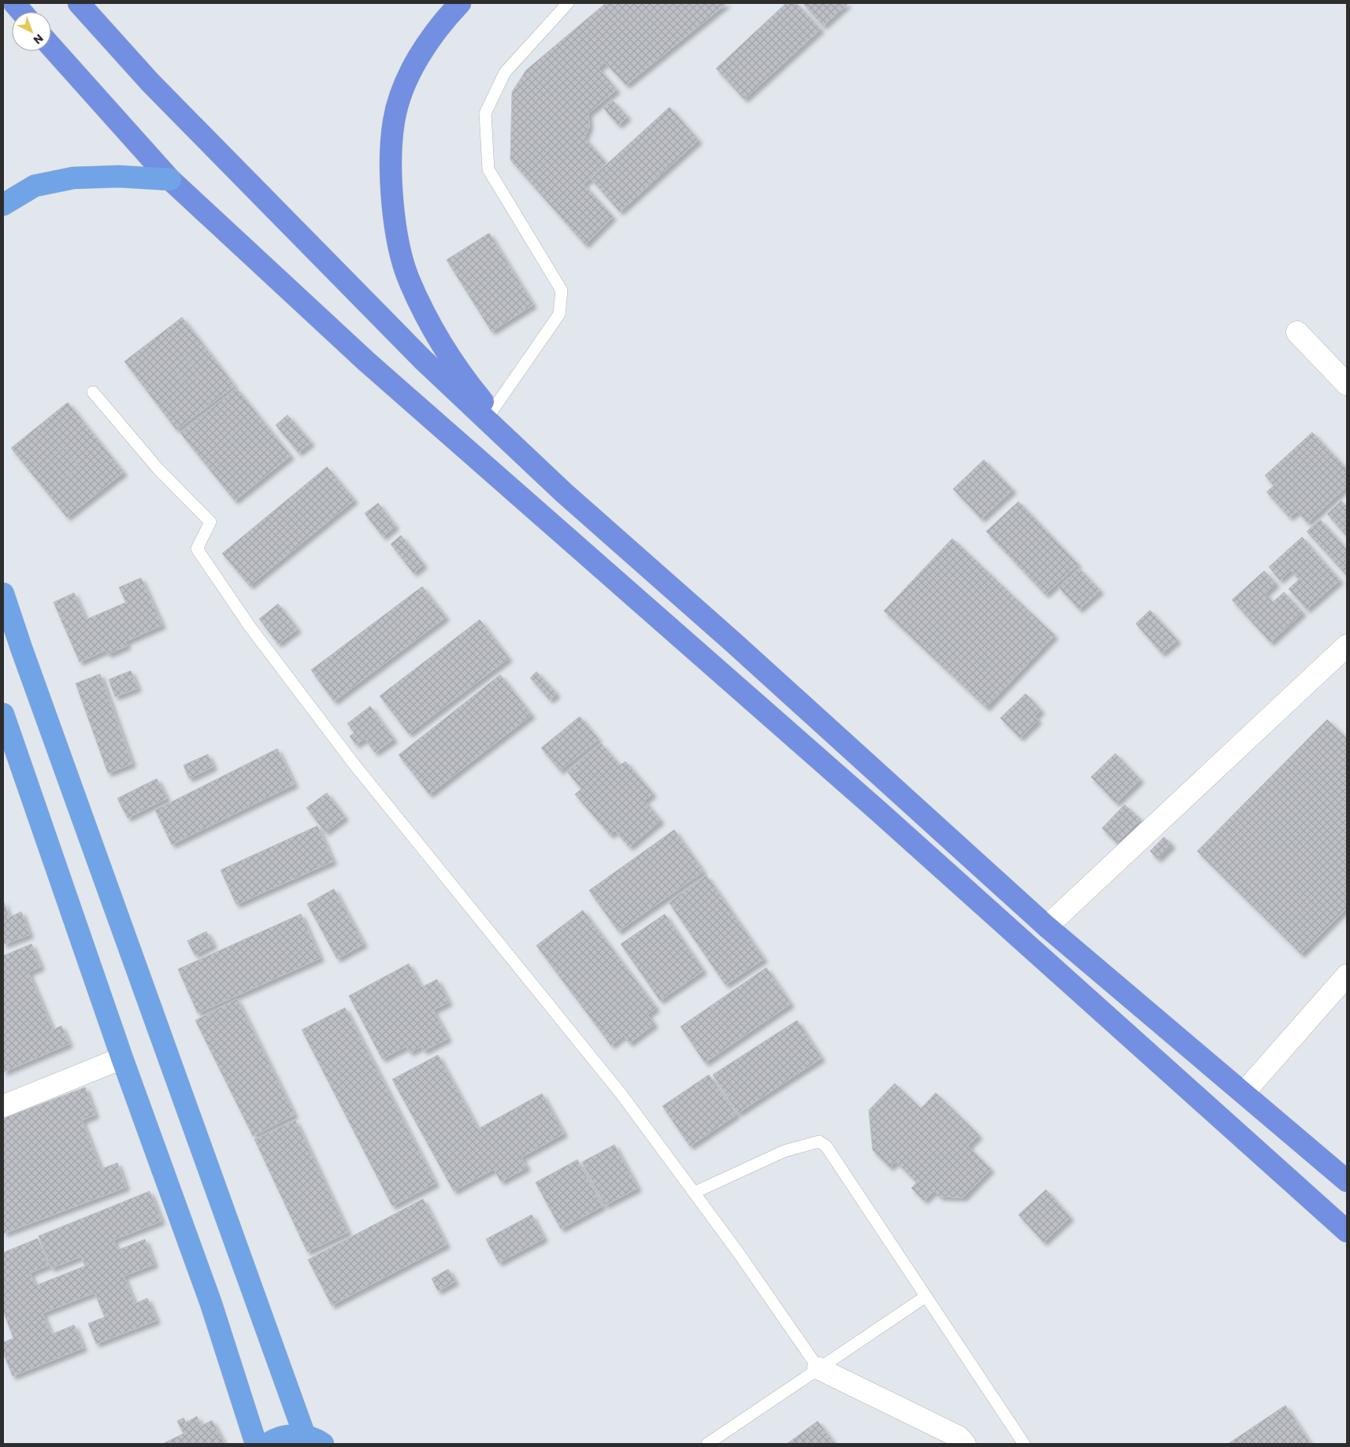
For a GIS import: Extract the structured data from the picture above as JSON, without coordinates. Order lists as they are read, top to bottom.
{
  "north": "bottom right"
}
